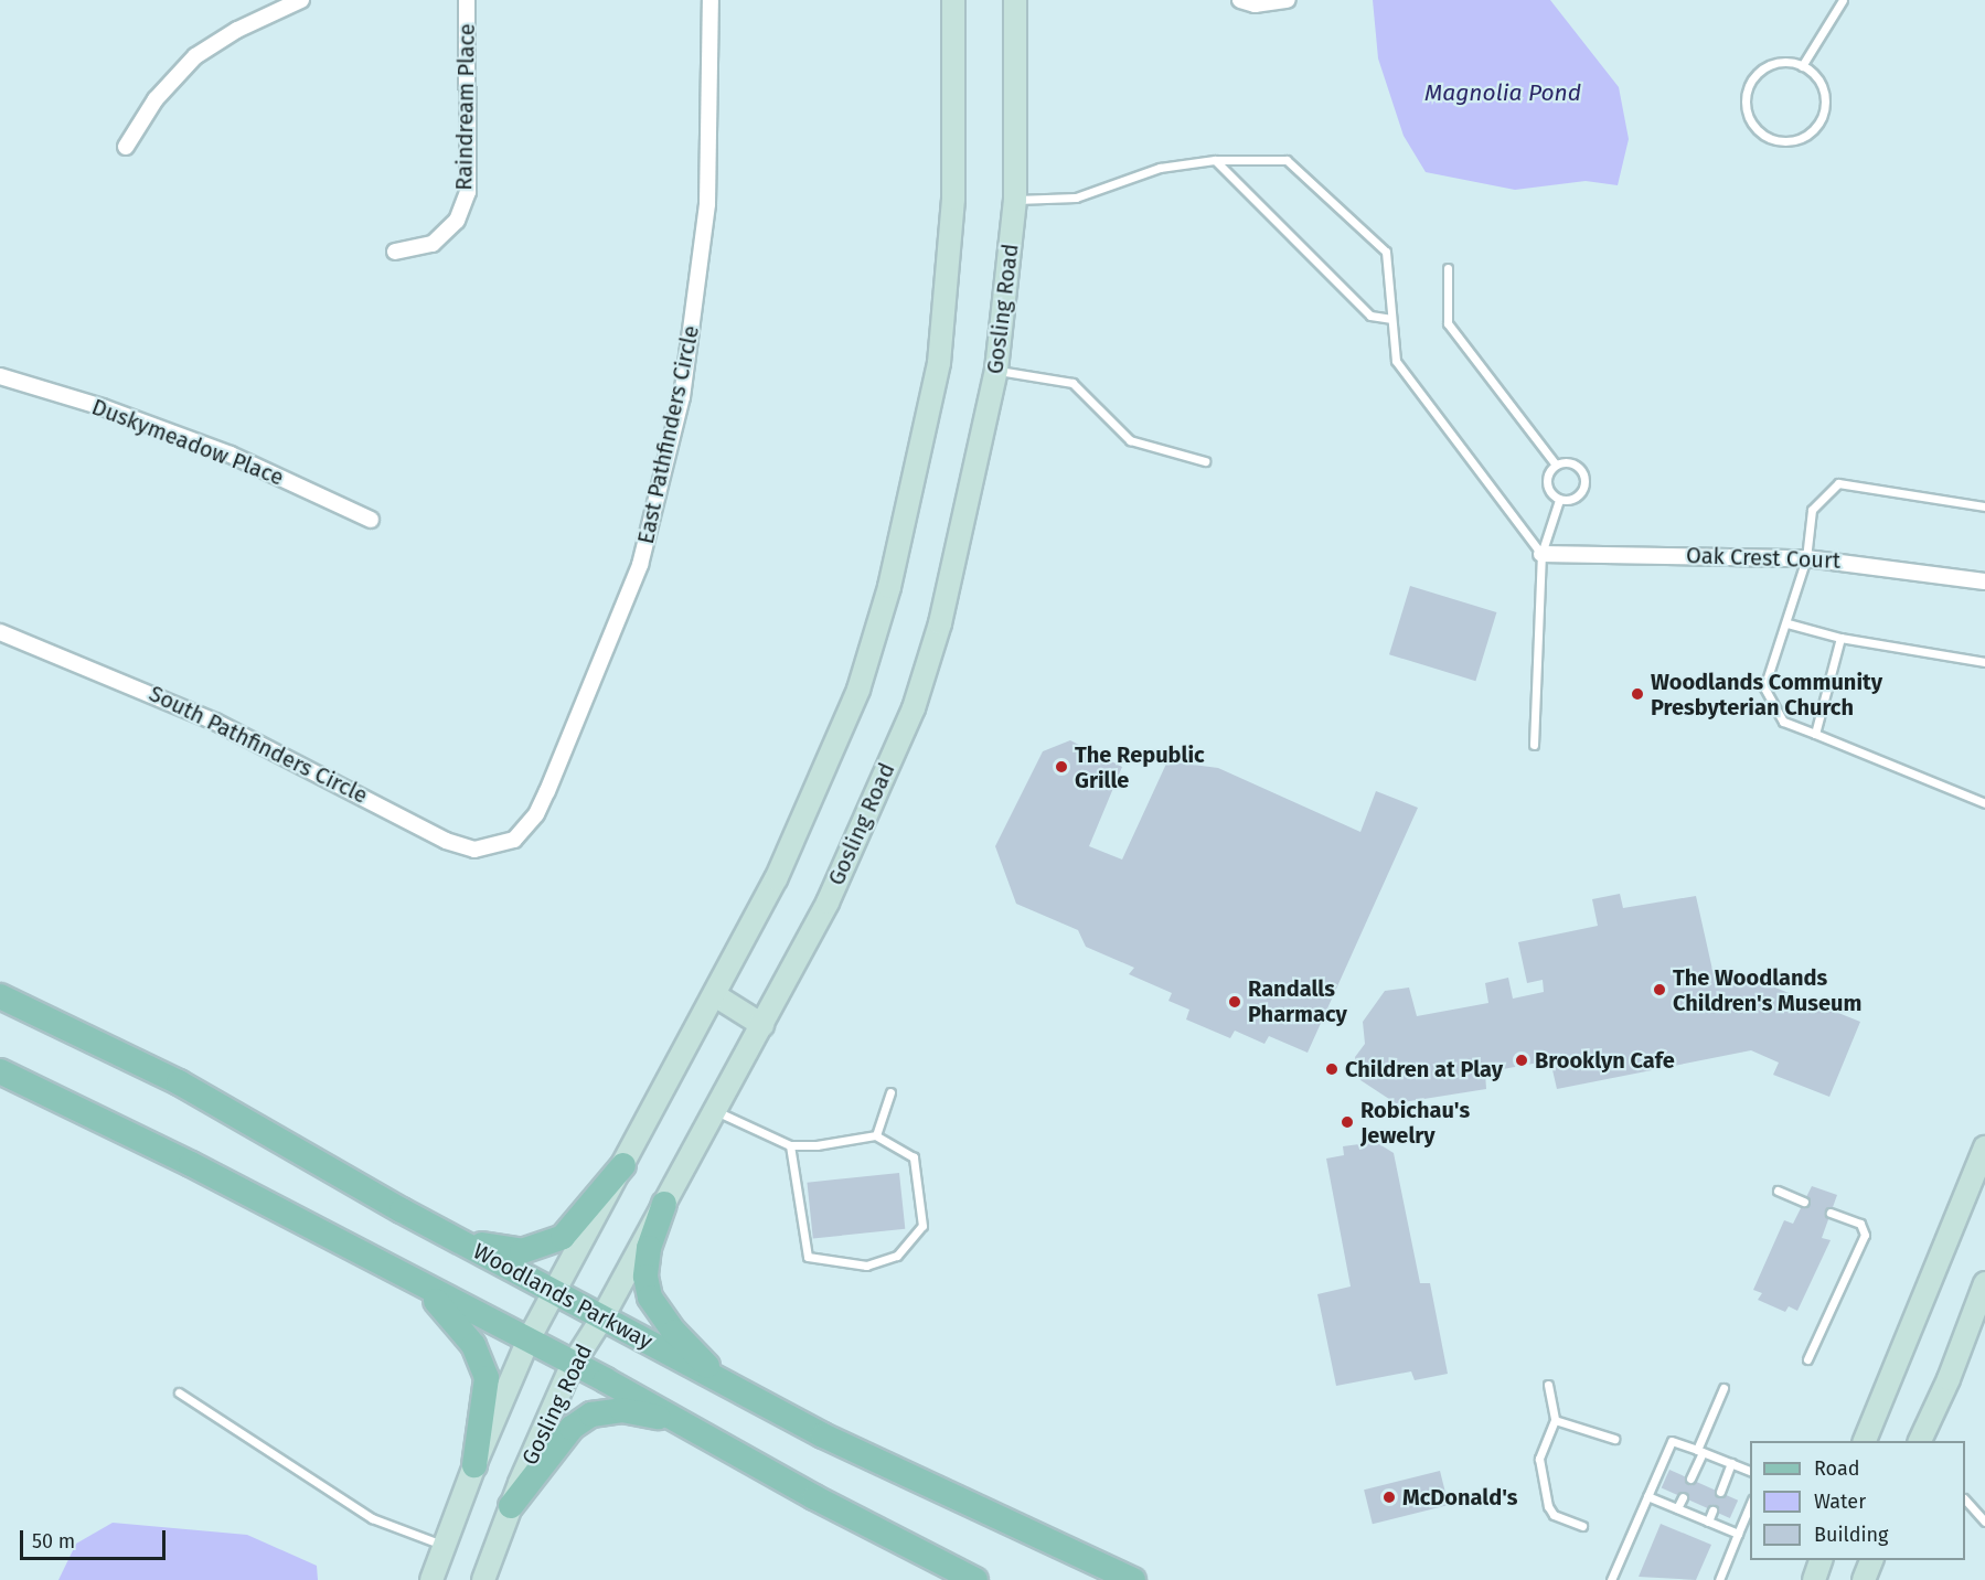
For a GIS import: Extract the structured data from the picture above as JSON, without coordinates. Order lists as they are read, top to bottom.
{
  "streets": {
    "main road": ["Gosling Road", "Woodlands Parkway"],
    "street": [
      "Raindream Place",
      "East Pathfinders Circle",
      "Duskymeadow Place",
      "Oak Crest Court",
      "South Pathfinders Circle"
    ]
  },
  "crossings": [
    ["Gosling Road", "Woodlands Parkway"],
    ["East Pathfinders Circle", "South Pathfinders Circle"]
  ],
  "water": ["Magnolia Pond"],
  "places": [
    "Woodlands Community Presbyterian Church",
    "The Republic Grille",
    "The Woodlands Children's Museum",
    "Randalls Pharmacy",
    "Brooklyn Cafe",
    "Children at Play",
    "Robichau's Jewelry",
    "McDonald's"
  ],
  "legend": ["Road", "Water", "Building"],
  "scale_bar": "50 m"
}
